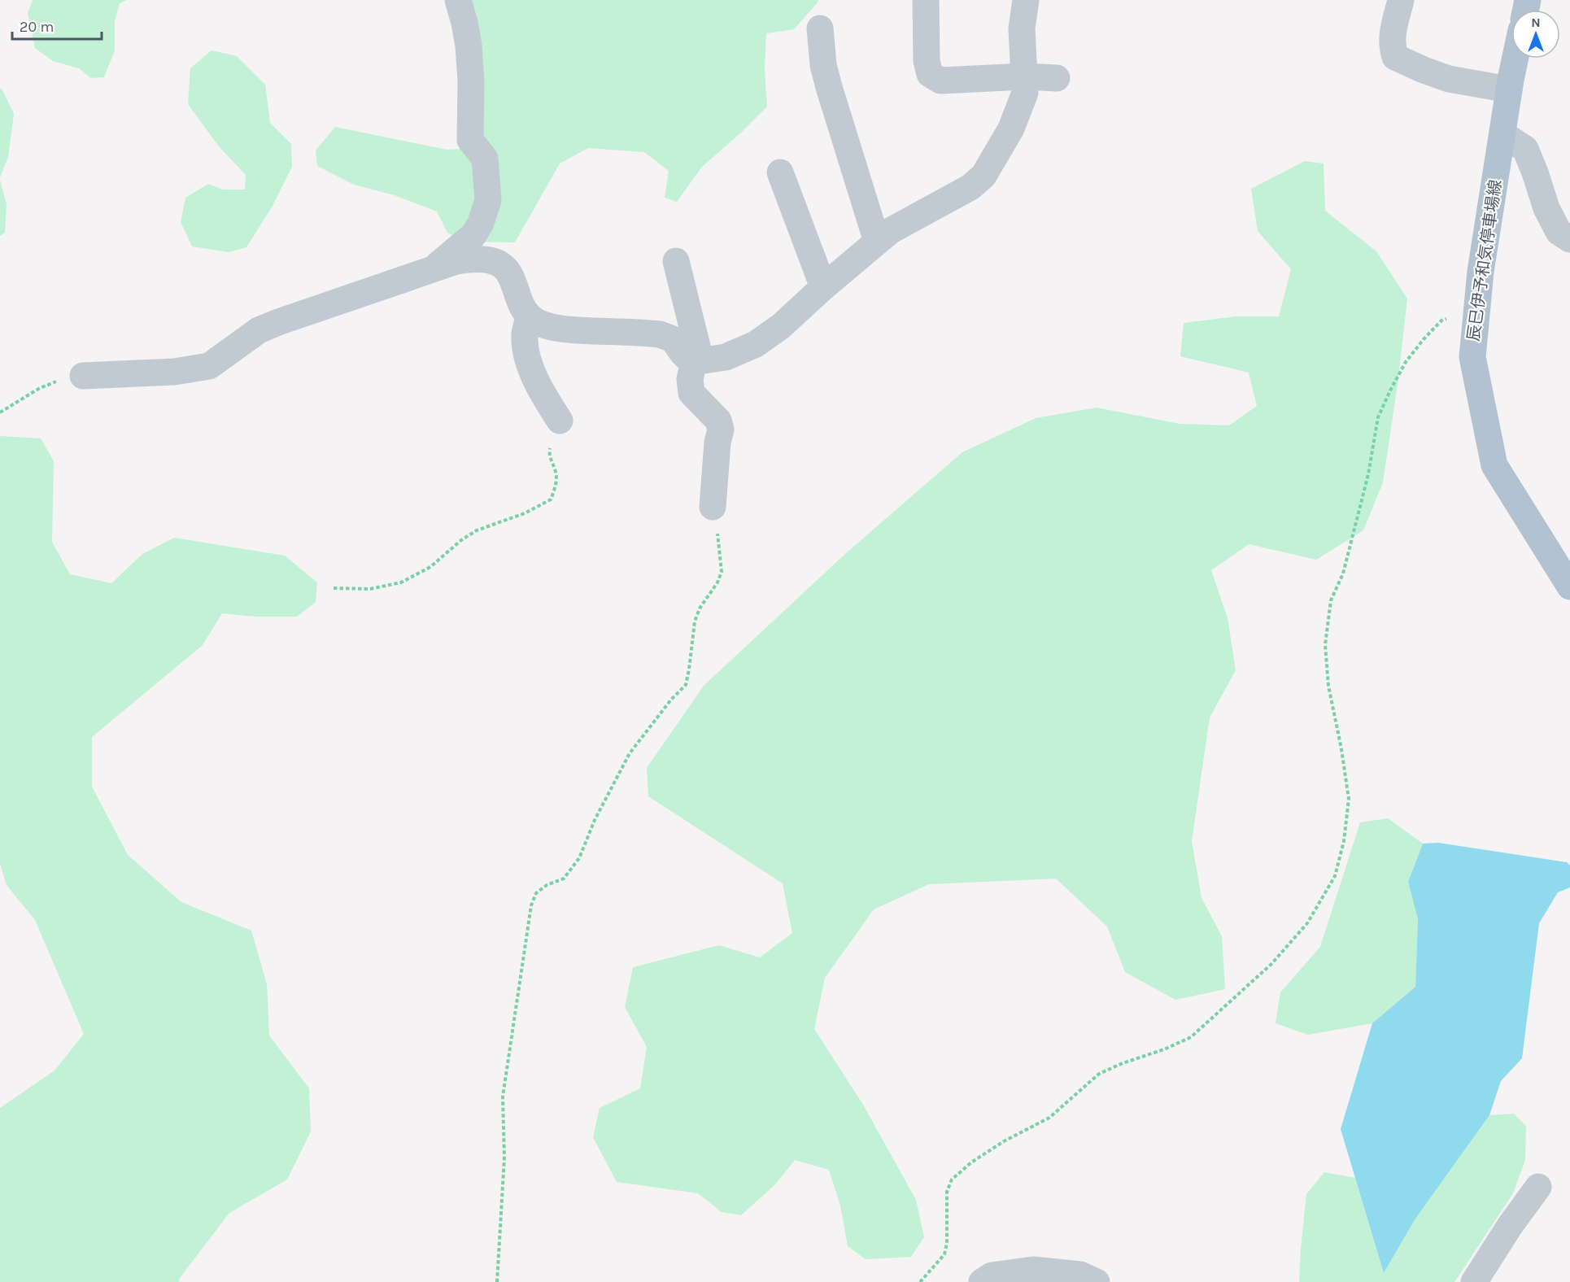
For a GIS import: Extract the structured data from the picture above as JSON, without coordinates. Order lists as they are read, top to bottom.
{
  "streets": {
    "main road": ["辰巳伊予和気停車場線"]
  },
  "scale_bar": "20 m",
  "north": "top"
}
